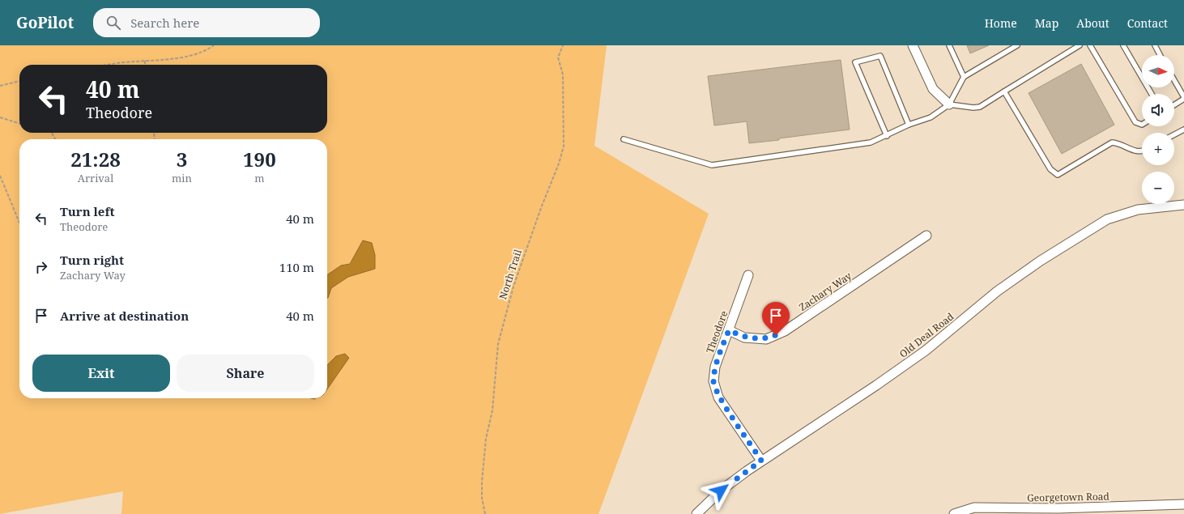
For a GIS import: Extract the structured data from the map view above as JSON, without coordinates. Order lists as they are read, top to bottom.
{
  "streets": {
    "street": [
      "Zachary Way",
      "Theodore",
      "Old Deal Road",
      "Georgetown Road"
    ],
    "path": ["North Trail"]
  },
  "crossings": [
    ["Zachary Way", "Theodore"],
    ["Theodore", "Old Deal Road"]
  ],
  "north": "right",
  "page": {
    "header": "GoPilot",
    "search": "Search here",
    "nav": [
      "Home",
      "Map",
      "About",
      "Contact"
    ],
    "map_buttons": ["+", "−"],
    "turn": ["40 m", "Theodore"],
    "eta": [
      "21:28",
      "Arrival",
      "3",
      "min",
      "190",
      "m"
    ],
    "list": [
      {
        "name": "Turn left",
        "note": "Theodore",
        "value": "40 m"
      },
      {
        "name": "Turn right",
        "note": "Zachary Way",
        "value": "110 m"
      },
      {
        "name": "Arrive at destination",
        "value": "40 m"
      }
    ],
    "buttons": ["Exit", "Share"]
  }
}
